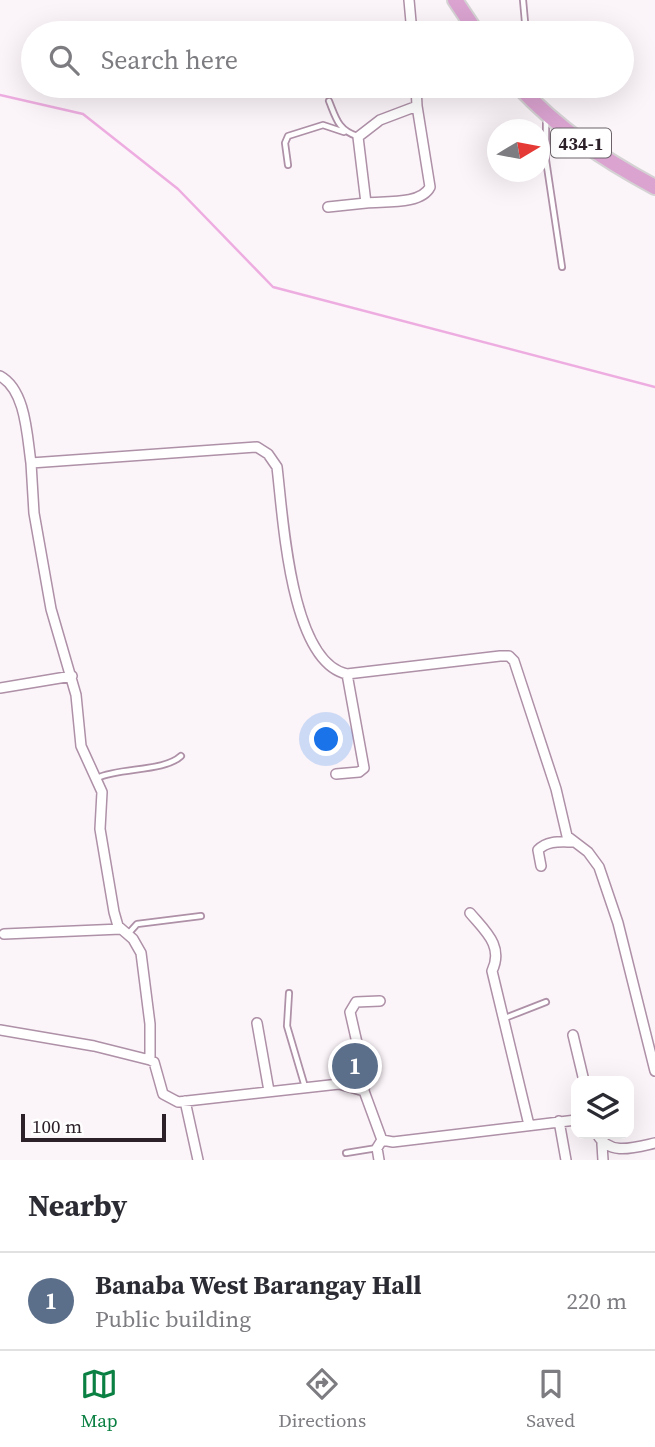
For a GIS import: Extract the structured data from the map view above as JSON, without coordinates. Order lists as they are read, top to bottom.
{
  "streets": {
    "main road": ["434-1"]
  },
  "scale_bar": "100 m",
  "north": "right",
  "page": {
    "search": "Search here",
    "pins": "1",
    "scale": "100 m",
    "heading": "Nearby",
    "list": [
      {
        "mark": "1",
        "name": "Banaba West Barangay Hall",
        "note": "Public building",
        "value": "220 m"
      }
    ],
    "nav": ["Map", "Directions", "Saved"]
  }
}
